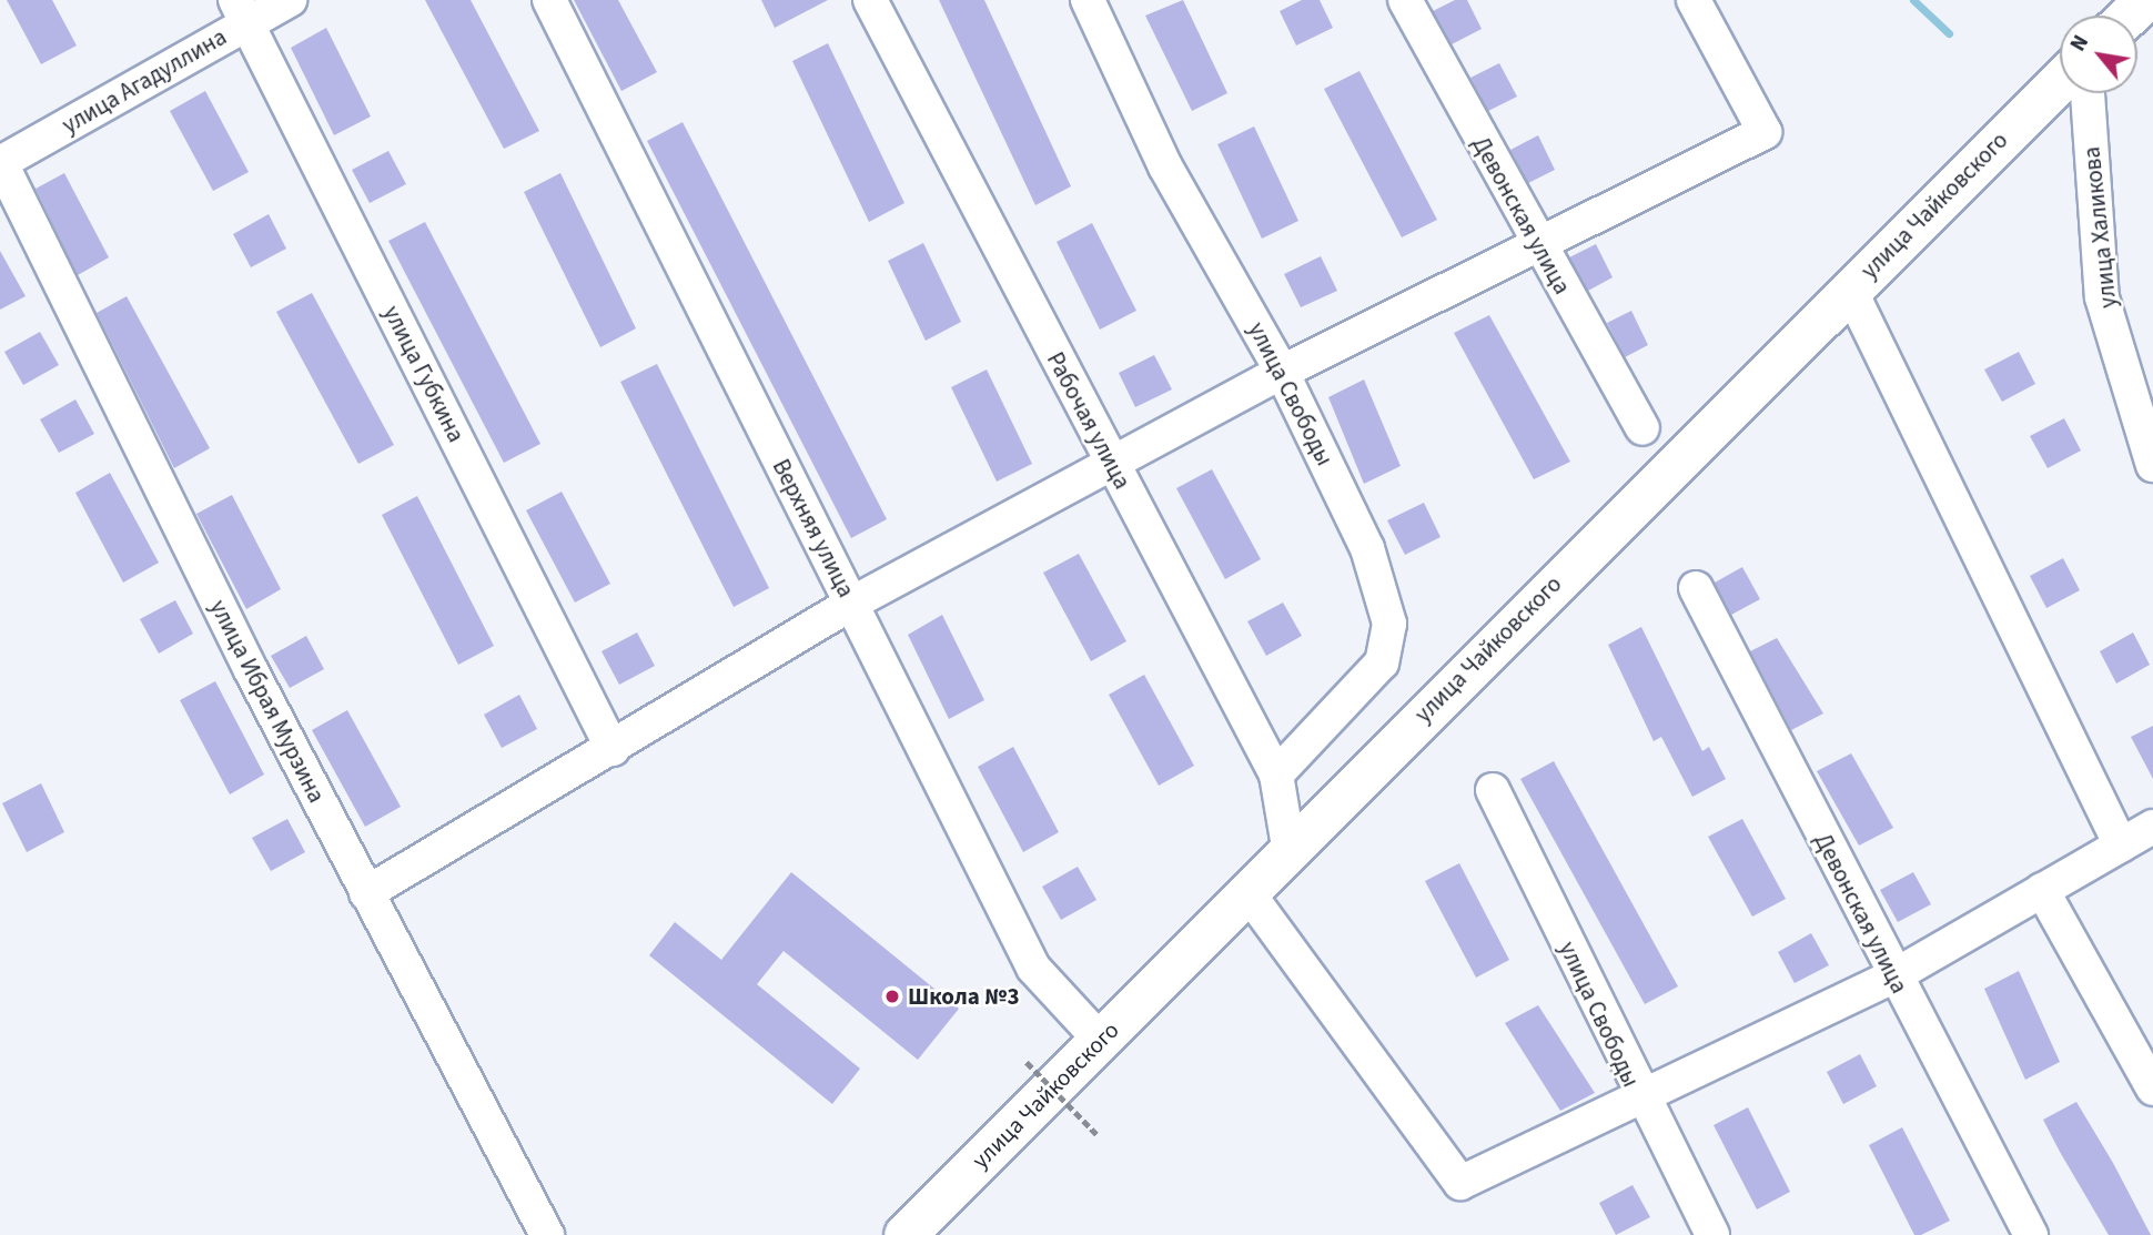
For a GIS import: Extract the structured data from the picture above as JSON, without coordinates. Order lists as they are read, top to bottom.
{
  "streets": {
    "main road": ["улица Чайковского"],
    "street": [
      "улица Агадуллина",
      "Девонская улица",
      "улица Халикова",
      "улица Губкина",
      "улица Свободы",
      "Рабочая улица",
      "Верхняя улица",
      "улица Ибрая Мурзина"
    ]
  },
  "crossings": [
    ["улица Агадуллина", "улица Губкина"],
    ["улица Агадуллина", "улица Ибрая Мурзина"],
    ["улица Чайковского", "Рабочая улица"],
    ["улица Чайковского", "Верхняя улица"],
    ["улица Свободы", "Рабочая улица"]
  ],
  "places": ["Школа №3"],
  "north": "top left"
}
